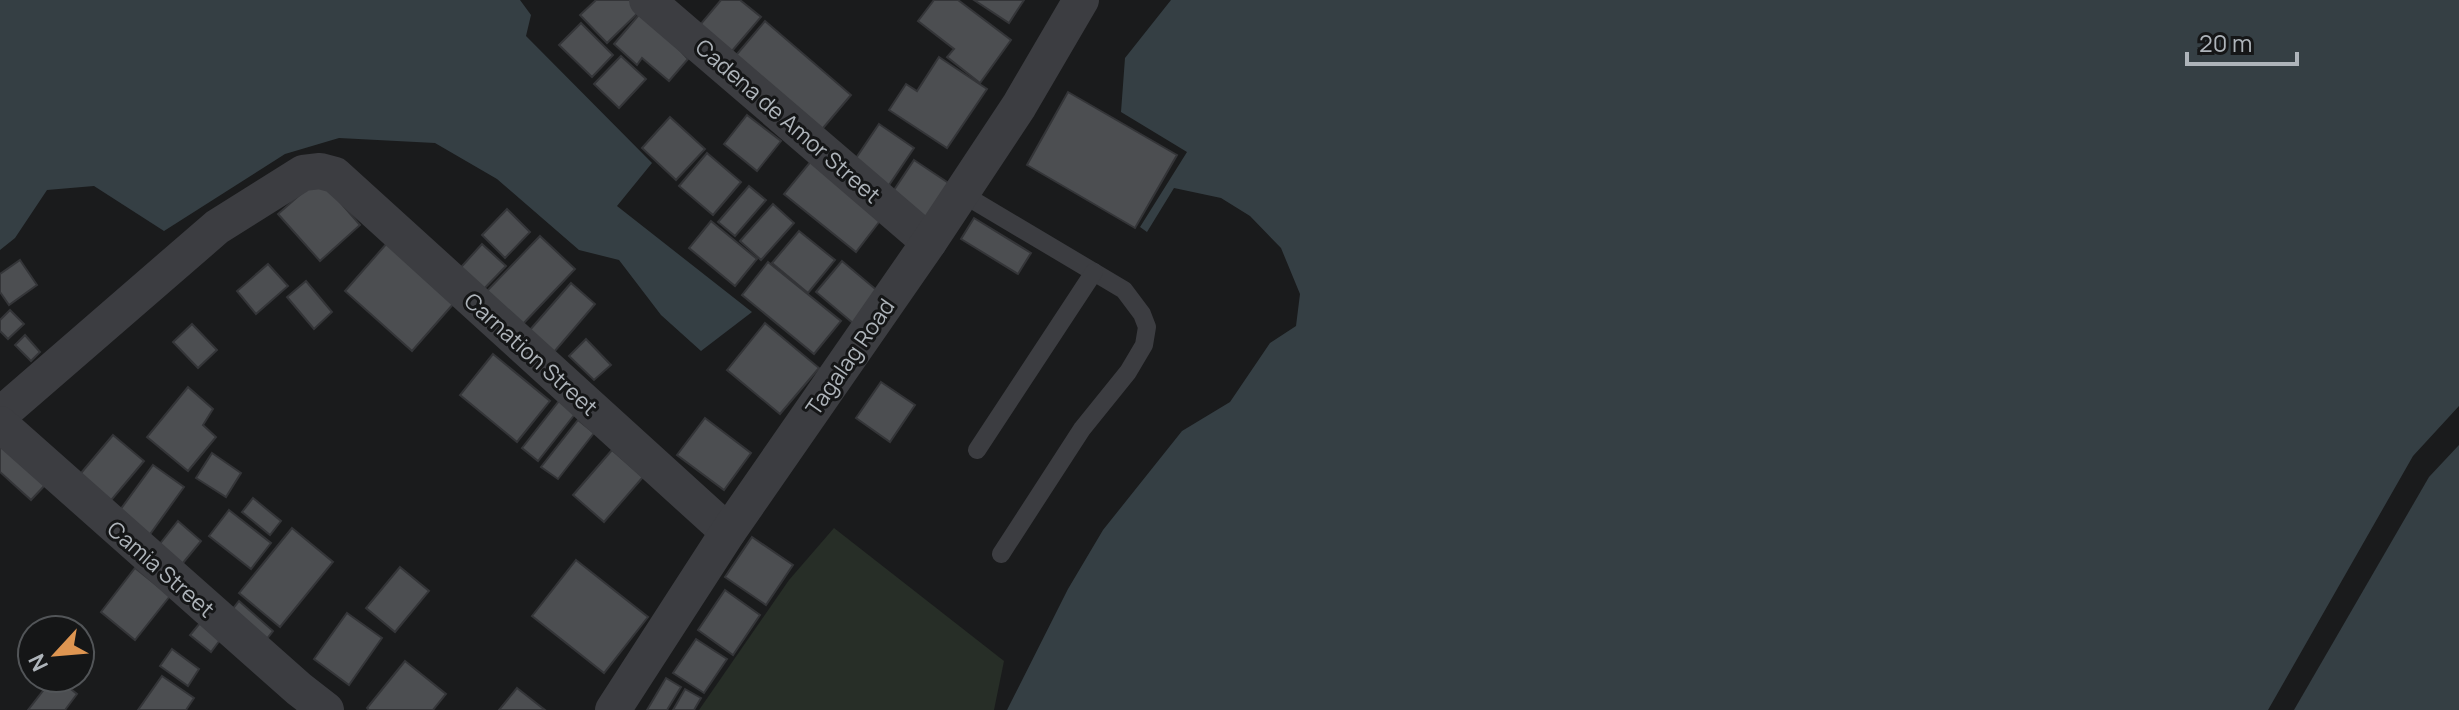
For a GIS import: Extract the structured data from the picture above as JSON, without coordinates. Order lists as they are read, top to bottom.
{
  "streets": {
    "street": [
      "Cadena de Amor Street",
      "Carnation Street",
      "Tagalag Road",
      "Camia Street"
    ]
  },
  "crossings": [
    ["Cadena de Amor Street", "Tagalag Road"],
    ["Carnation Street", "Tagalag Road"]
  ],
  "scale_bar": "20 m",
  "north": "bottom left"
}
